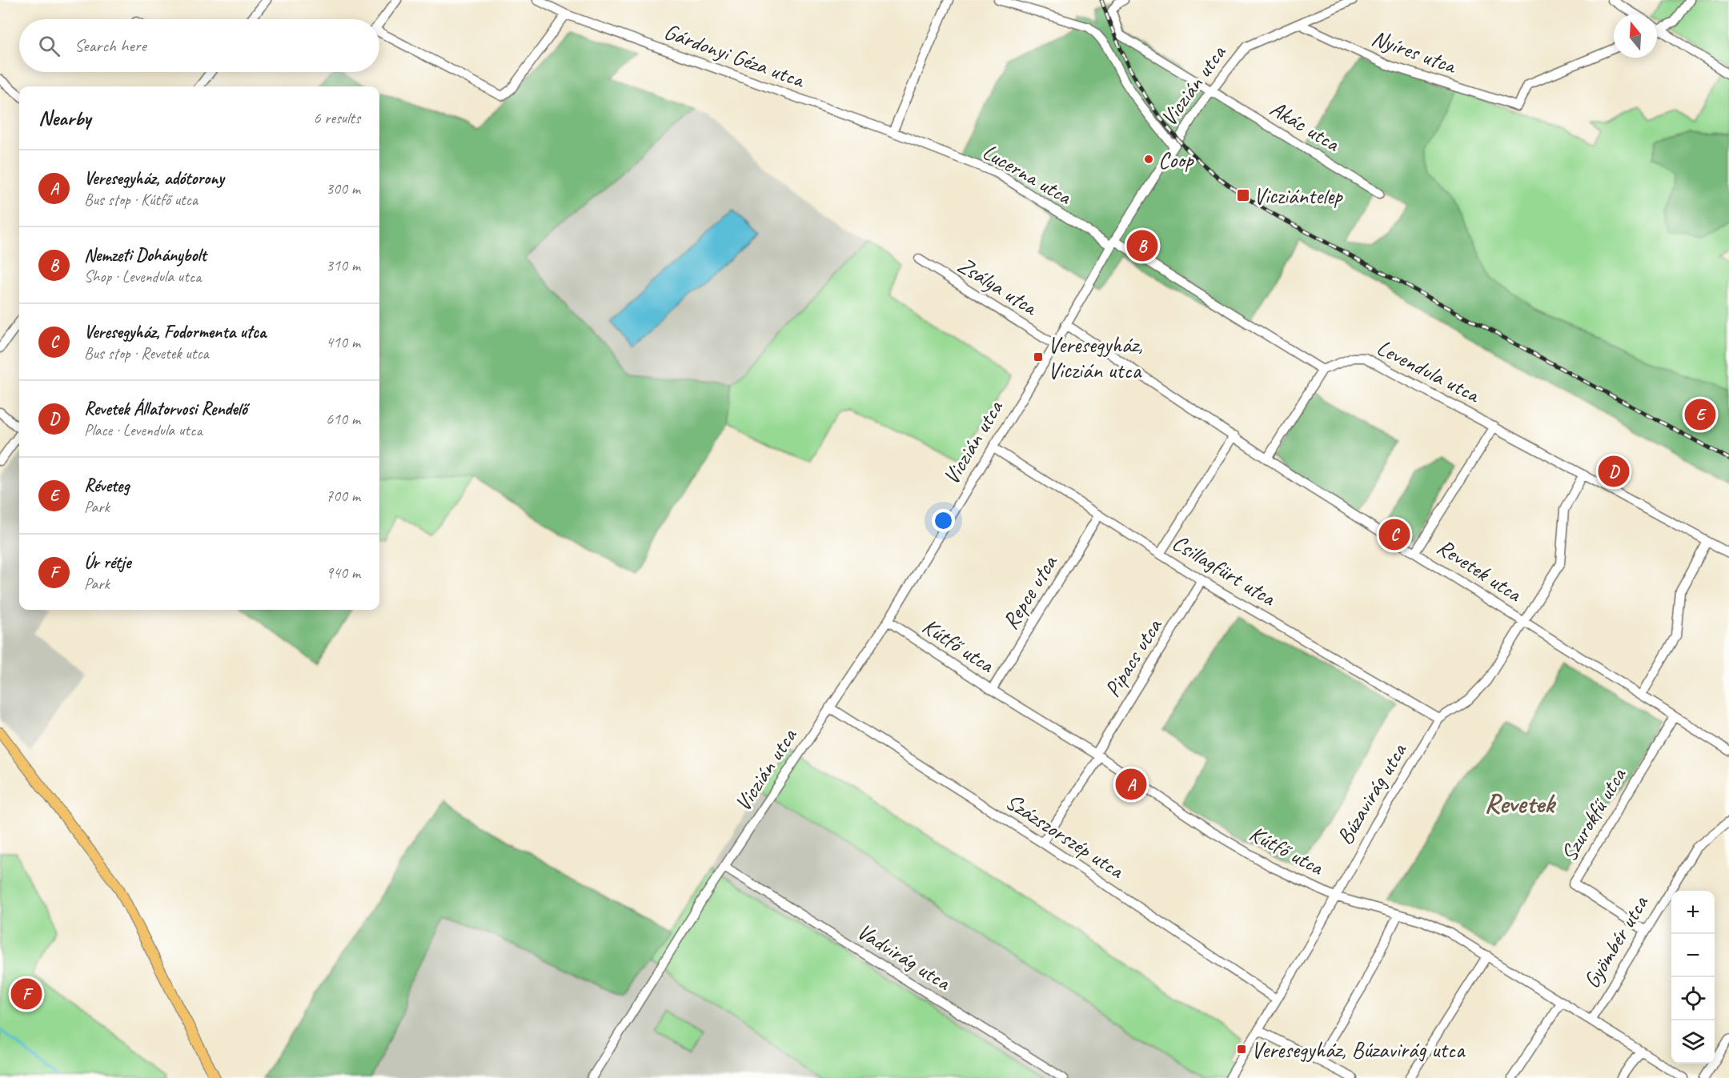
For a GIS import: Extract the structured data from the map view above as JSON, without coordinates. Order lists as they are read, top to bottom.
{
  "streets": {
    "street": [
      "Nyíres utca",
      "Gárdonyi Géza utca",
      "Viczián utca",
      "Akác utca",
      "Lucerna utca",
      "Zsálya utca",
      "Levendula utca",
      "Csillagfürt utca",
      "Revetek utca",
      "Repce utca",
      "Kútfő utca",
      "Pipacs utca",
      "Búzavirág utca",
      "Szurokfű utca",
      "Százszorszép utca",
      "Gyömbér utca",
      "Vadvirág utca"
    ]
  },
  "crossings": [
    ["Nyíres utca", "Viczián utca"],
    ["Gárdonyi Géza utca", "Lucerna utca"],
    ["Viczián utca", "Akác utca"],
    ["Viczián utca", "Lucerna utca"],
    ["Viczián utca", "Zsálya utca"],
    ["Viczián utca", "Csillagfürt utca"],
    ["Viczián utca", "Revetek utca"],
    ["Viczián utca", "Kútfő utca"],
    ["Viczián utca", "Százszorszép utca"],
    ["Viczián utca", "Vadvirág utca"],
    ["Levendula utca", "Búzavirág utca"],
    ["Csillagfürt utca", "Repce utca"],
    ["Csillagfürt utca", "Pipacs utca"],
    ["Csillagfürt utca", "Búzavirág utca"],
    ["Revetek utca", "Búzavirág utca"],
    ["Revetek utca", "Szurokfű utca"],
    ["Repce utca", "Kútfő utca"],
    ["Kútfő utca", "Pipacs utca"],
    ["Kútfő utca", "Búzavirág utca"],
    ["Kútfő utca", "Gyömbér utca"],
    ["Pipacs utca", "Százszorszép utca"],
    ["Búzavirág utca", "Százszorszép utca"],
    ["Szurokfű utca", "Gyömbér utca"]
  ],
  "districts": ["Revetek"],
  "places": {
    "other": ["Coop"],
    "transit": ["Vicziántelep", "Veresegyház, Viczián utca", "Veresegyház, Búzavirág utca"]
  },
  "north": "top",
  "page": {
    "search": "Search here",
    "heading": ["Nearby", "6 results"],
    "list": [
      {
        "mark": "A",
        "name": "Veresegyház, adótorony",
        "note": "Bus stop · Kútfő utca",
        "value": "300 m"
      },
      {
        "mark": "B",
        "name": "Nemzeti Dohánybolt",
        "note": "Shop · Levendula utca",
        "value": "310 m"
      },
      {
        "mark": "C",
        "name": "Veresegyház, Fodormenta utca",
        "note": "Bus stop · Revetek utca",
        "value": "410 m"
      },
      {
        "mark": "D",
        "name": "Revetek Állatorvosi Rendelő",
        "note": "Place · Levendula utca",
        "value": "610 m"
      },
      {
        "mark": "E",
        "name": "Réveteg",
        "note": "Park",
        "value": "700 m"
      },
      {
        "mark": "F",
        "name": "Úr rétje",
        "note": "Park",
        "value": "940 m"
      }
    ],
    "pins": [
      "B",
      "E",
      "D",
      "C",
      "A",
      "F"
    ],
    "map_buttons": ["+", "−"]
  }
}
